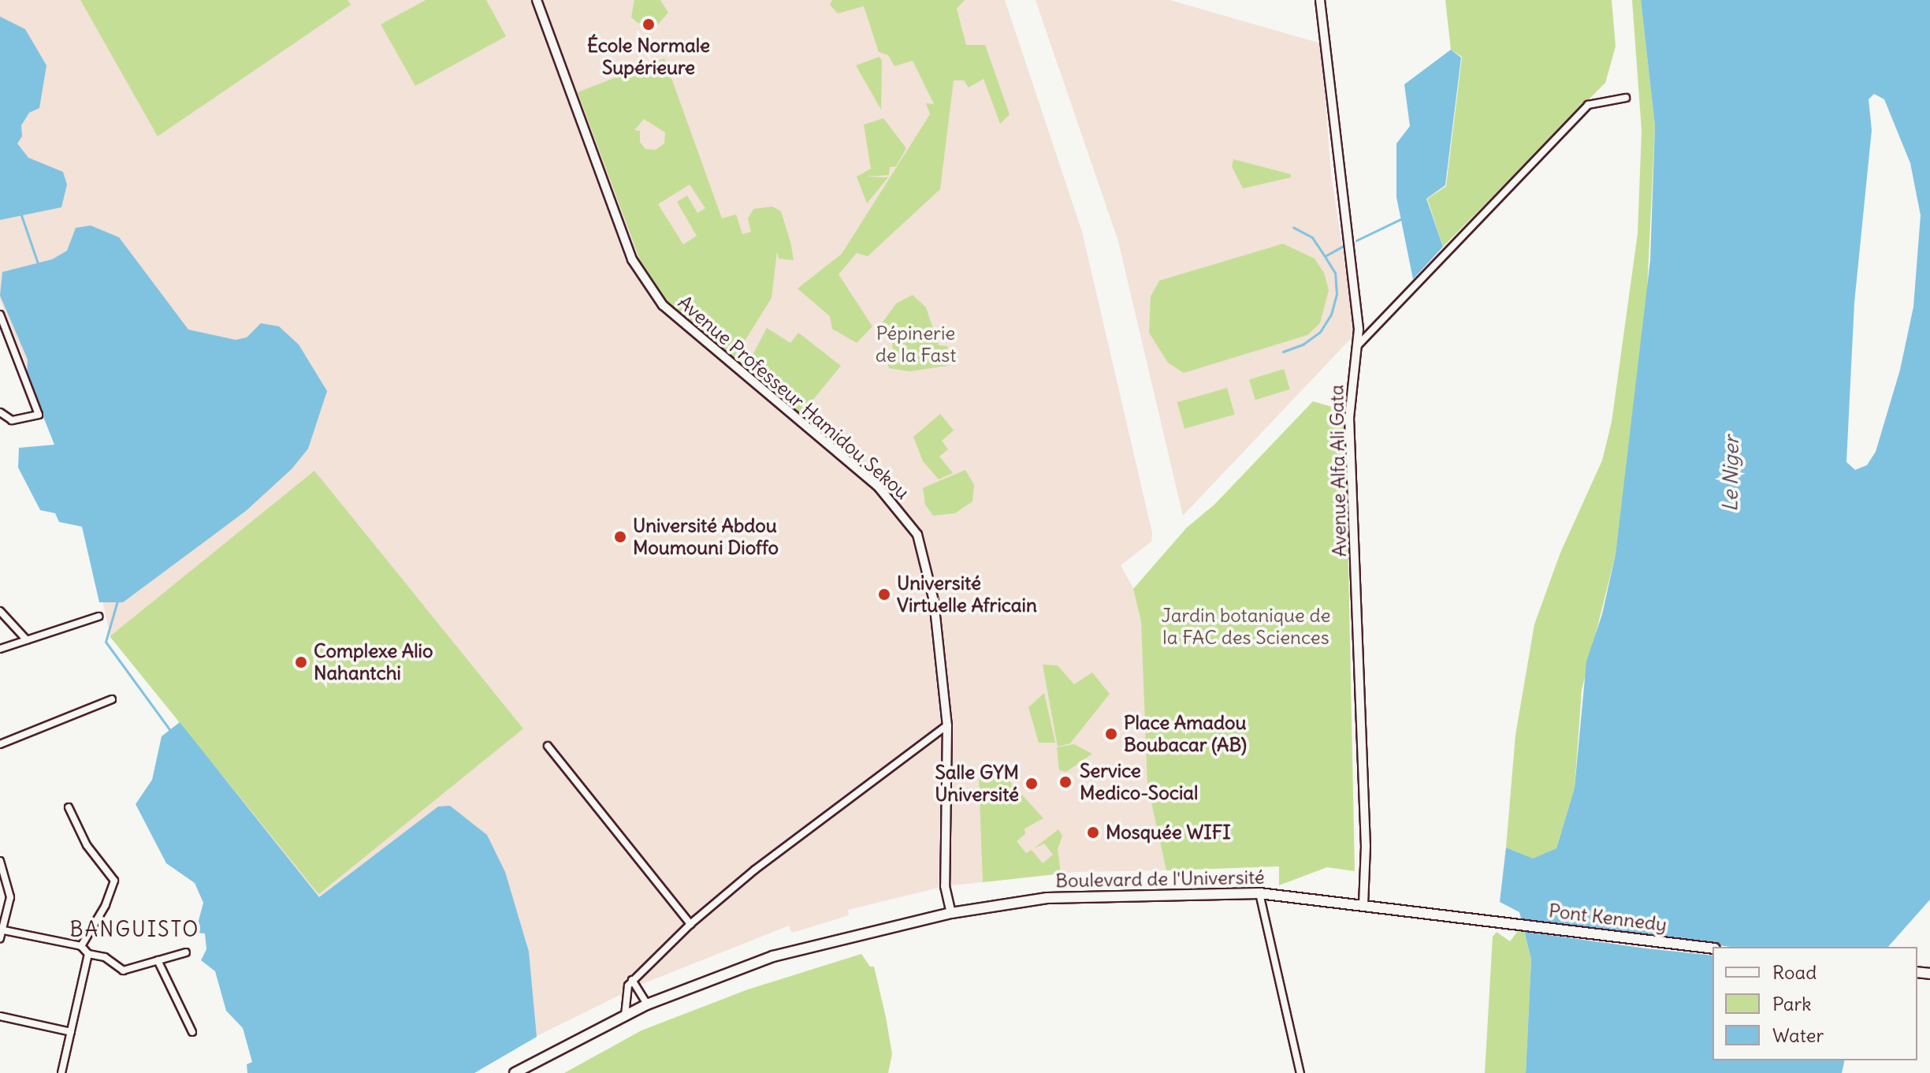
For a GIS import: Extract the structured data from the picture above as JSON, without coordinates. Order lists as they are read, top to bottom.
{
  "streets": {
    "main road": ["Boulevard de l'Université", "Pont Kennedy"],
    "street": ["Avenue Professeur Hamidou Sekou", "Avenue Alfa Ali Gata"]
  },
  "crossings": [
    ["Avenue Professeur Hamidou Sekou", "Boulevard de l'Université"],
    ["Avenue Alfa Ali Gata", "Boulevard de l'Université"],
    ["Boulevard de l'Université", "Pont Kennedy"]
  ],
  "districts": ["BANGUISTO"],
  "water": ["Le Niger"],
  "parks": ["Pépinerie de la Fast", "Jardin botanique de la FAC des Sciences"],
  "places": [
    "École Normale Supérieure",
    "Université Abdou Moumouni Dioffo",
    "Université Virtuelle Africain",
    "Complexe Alio Nahantchi",
    "Place Amadou Boubacar (AB)",
    "Service Medico-Social",
    "Salle GYM Université",
    "Mosquée WIFI"
  ],
  "legend": ["Road", "Park", "Water"]
}
